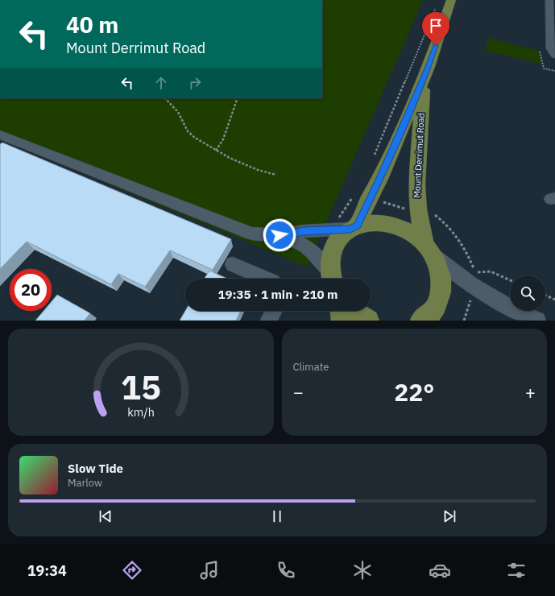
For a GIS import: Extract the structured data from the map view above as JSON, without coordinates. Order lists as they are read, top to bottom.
{
  "streets": {
    "main road": ["Mount Derrimut Road"]
  },
  "page": {
    "turn": ["40 m", "Mount Derrimut Road"],
    "limit": "20",
    "trip": "19:35 · 1 min · 210 m",
    "tile": "Climate",
    "heat": ["−", "22°", "+"],
    "song": ["Slow Tide", "Marlow"],
    "tabs": "19:34",
    "gauge": ["15", "km/h"]
  }
}
